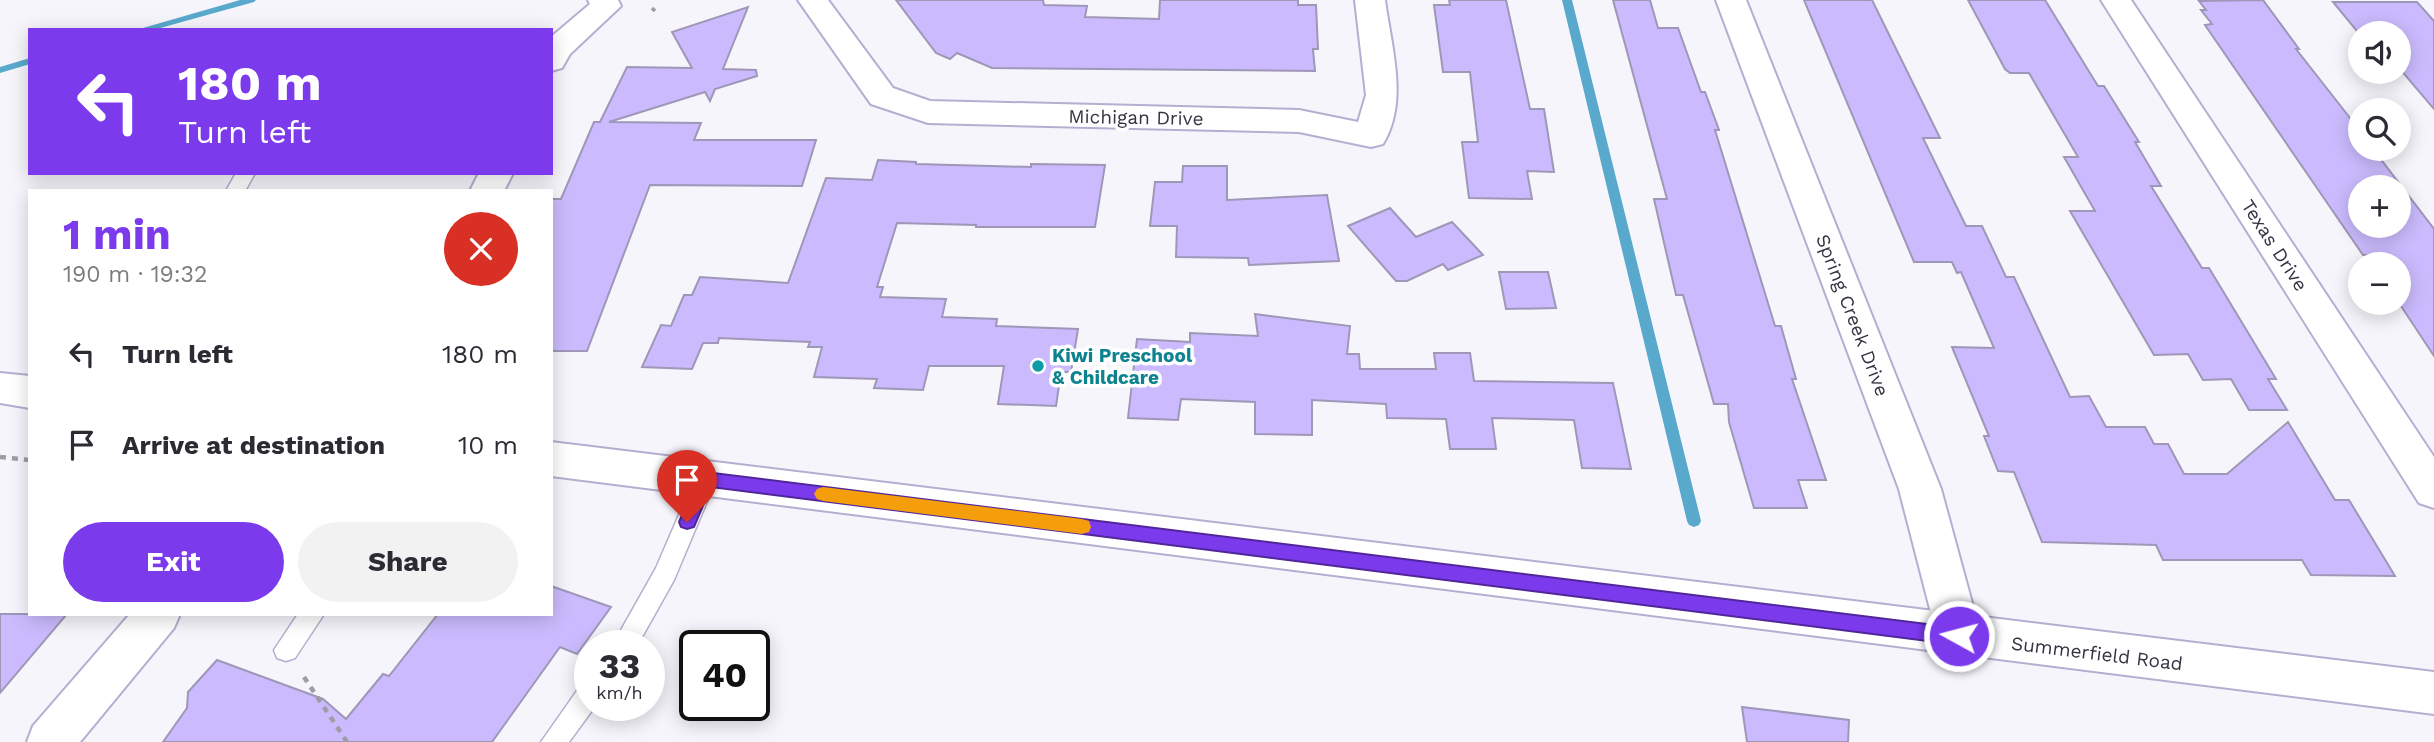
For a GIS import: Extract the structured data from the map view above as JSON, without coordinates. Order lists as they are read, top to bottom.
{
  "streets": {
    "street": [
      "Michigan Drive",
      "Texas Drive",
      "Spring Creek Drive",
      "Summerfield Road"
    ]
  },
  "crossings": [
    ["Spring Creek Drive", "Summerfield Road"]
  ],
  "places": ["Kiwi Preschool & Childcare"],
  "page": {
    "map_buttons": ["+", "−"],
    "turn": ["180 m", "Turn left"],
    "heading": ["1 min", "190 m · 19:32"],
    "list": [
      {
        "name": "Turn left",
        "value": "180 m"
      },
      {
        "name": "Arrive at destination",
        "value": "10 m"
      }
    ],
    "buttons": ["Exit", "Share"],
    "speed": "33 km/h",
    "limit": "40"
  }
}
